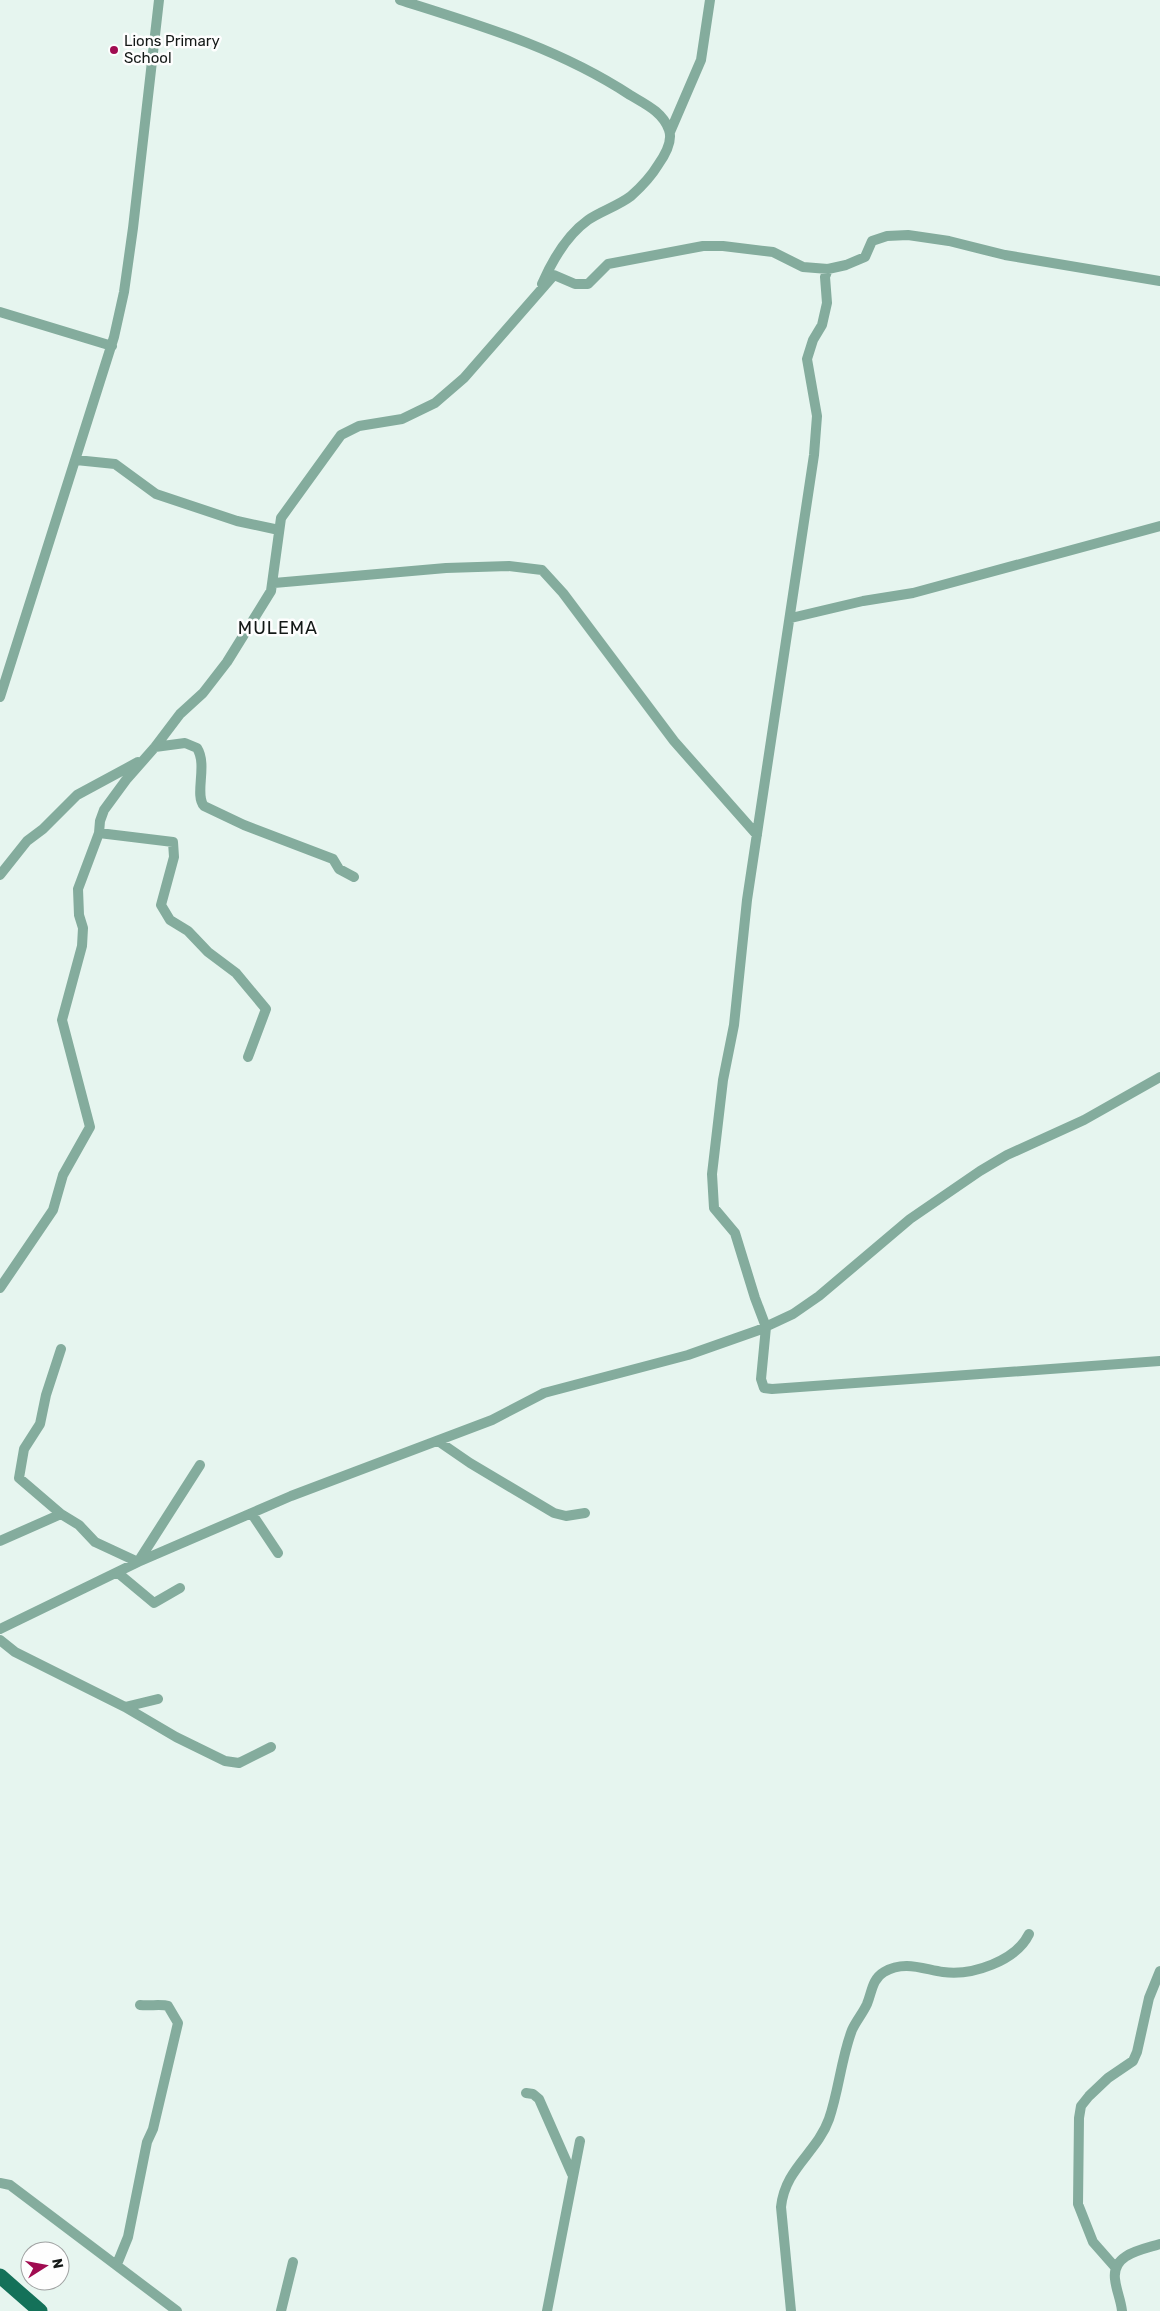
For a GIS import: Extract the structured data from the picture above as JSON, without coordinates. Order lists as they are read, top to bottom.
{
  "districts": ["MULEMA"],
  "places": ["Lions Primary School"],
  "north": "right"
}
